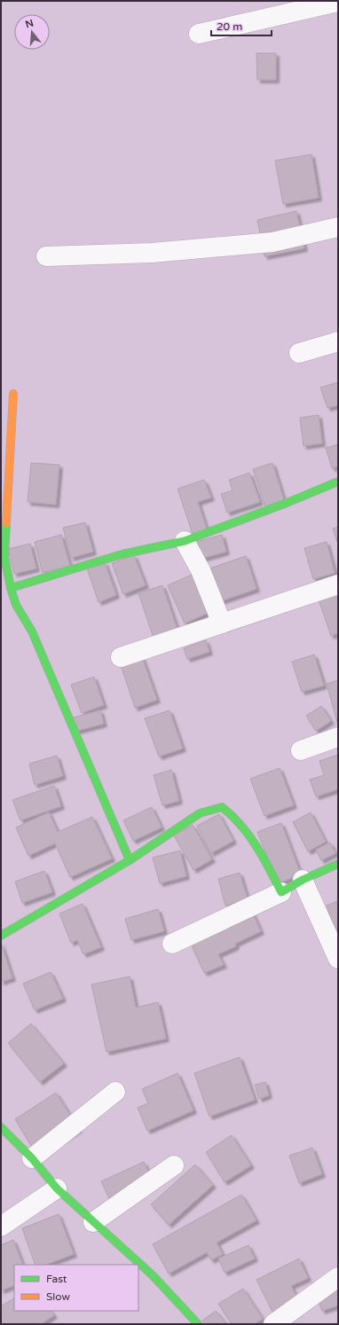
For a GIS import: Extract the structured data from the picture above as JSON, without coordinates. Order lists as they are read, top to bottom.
{
  "legend": ["Fast", "Slow"],
  "scale_bar": "20 m",
  "north": "top"
}
